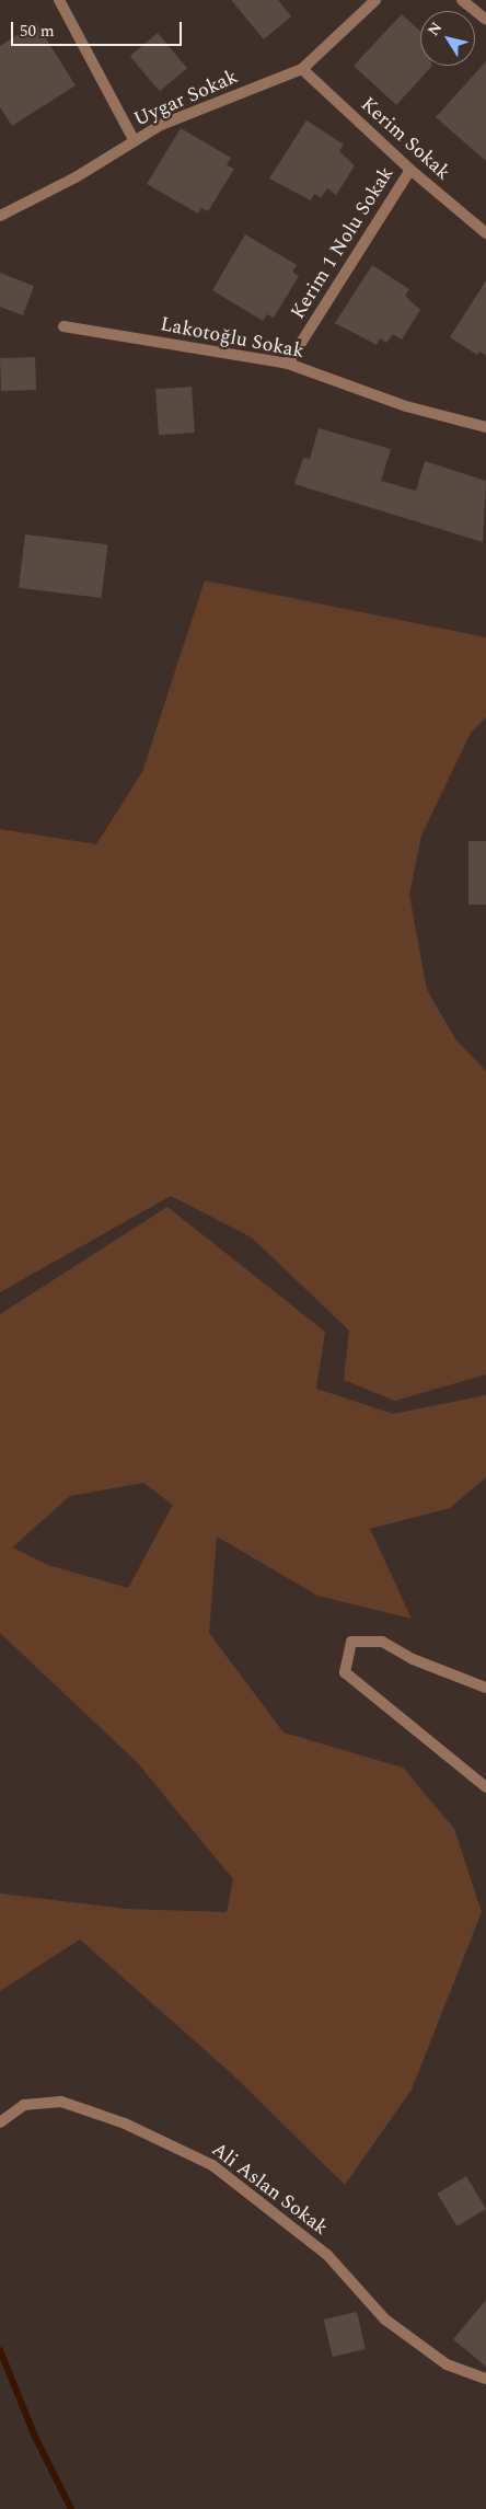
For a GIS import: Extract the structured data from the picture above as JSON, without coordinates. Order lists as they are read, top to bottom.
{
  "streets": {
    "street": [
      "Uygar Sokak",
      "Kerim Sokak",
      "Kerim 1 Nolu Sokak",
      "Lakotoğlu Sokak",
      "Ali Aslan Sokak"
    ]
  },
  "crossings": [
    ["Uygar Sokak", "Kerim Sokak"],
    ["Kerim Sokak", "Kerim 1 Nolu Sokak"],
    ["Kerim 1 Nolu Sokak", "Lakotoğlu Sokak"]
  ],
  "scale_bar": "50 m",
  "north": "top left"
}
